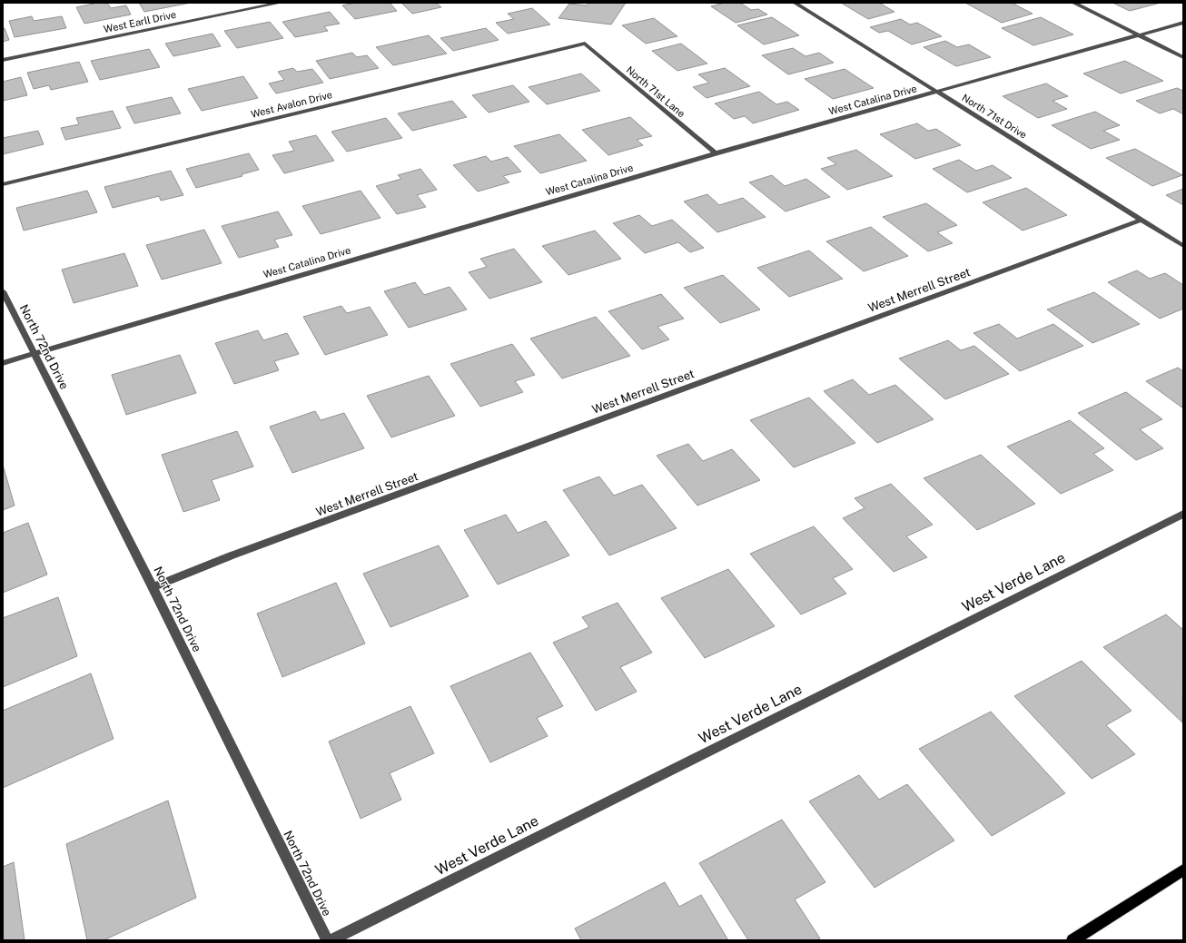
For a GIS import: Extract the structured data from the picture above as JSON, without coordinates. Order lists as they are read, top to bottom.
{
  "streets": {
    "street": [
      "West Earll Drive",
      "North 71st Lane",
      "West Catalina Drive",
      "West Avalon Drive",
      "North 71st Drive",
      "West Merrell Street",
      "North 72nd Drive",
      "West Verde Lane"
    ]
  },
  "crossings": [
    ["North 71st Lane", "West Catalina Drive"],
    ["North 71st Lane", "West Avalon Drive"],
    ["West Catalina Drive", "North 71st Drive"],
    ["West Catalina Drive", "North 72nd Drive"],
    ["North 71st Drive", "West Merrell Street"],
    ["West Merrell Street", "North 72nd Drive"]
  ]
}
